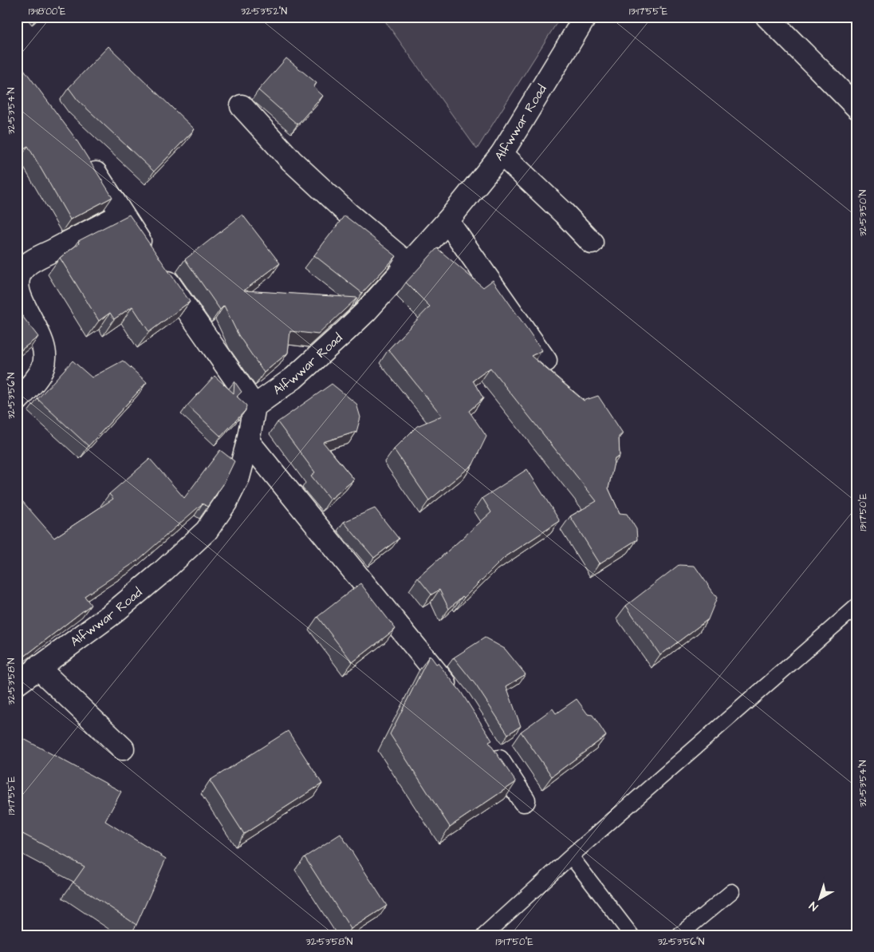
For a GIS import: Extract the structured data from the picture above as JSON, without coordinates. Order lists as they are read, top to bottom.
{
  "streets": {
    "street": ["Alfwwar Road"]
  },
  "north": "bottom left",
  "coordinates": [
    "13°18'00\"E",
    "32°53'52\"N",
    "13°17'55\"E",
    "32°53'54\"N",
    "32°53'50\"N",
    "32°53'56\"N",
    "13°17'50\"E",
    "32°53'58\"N"
  ]
}
